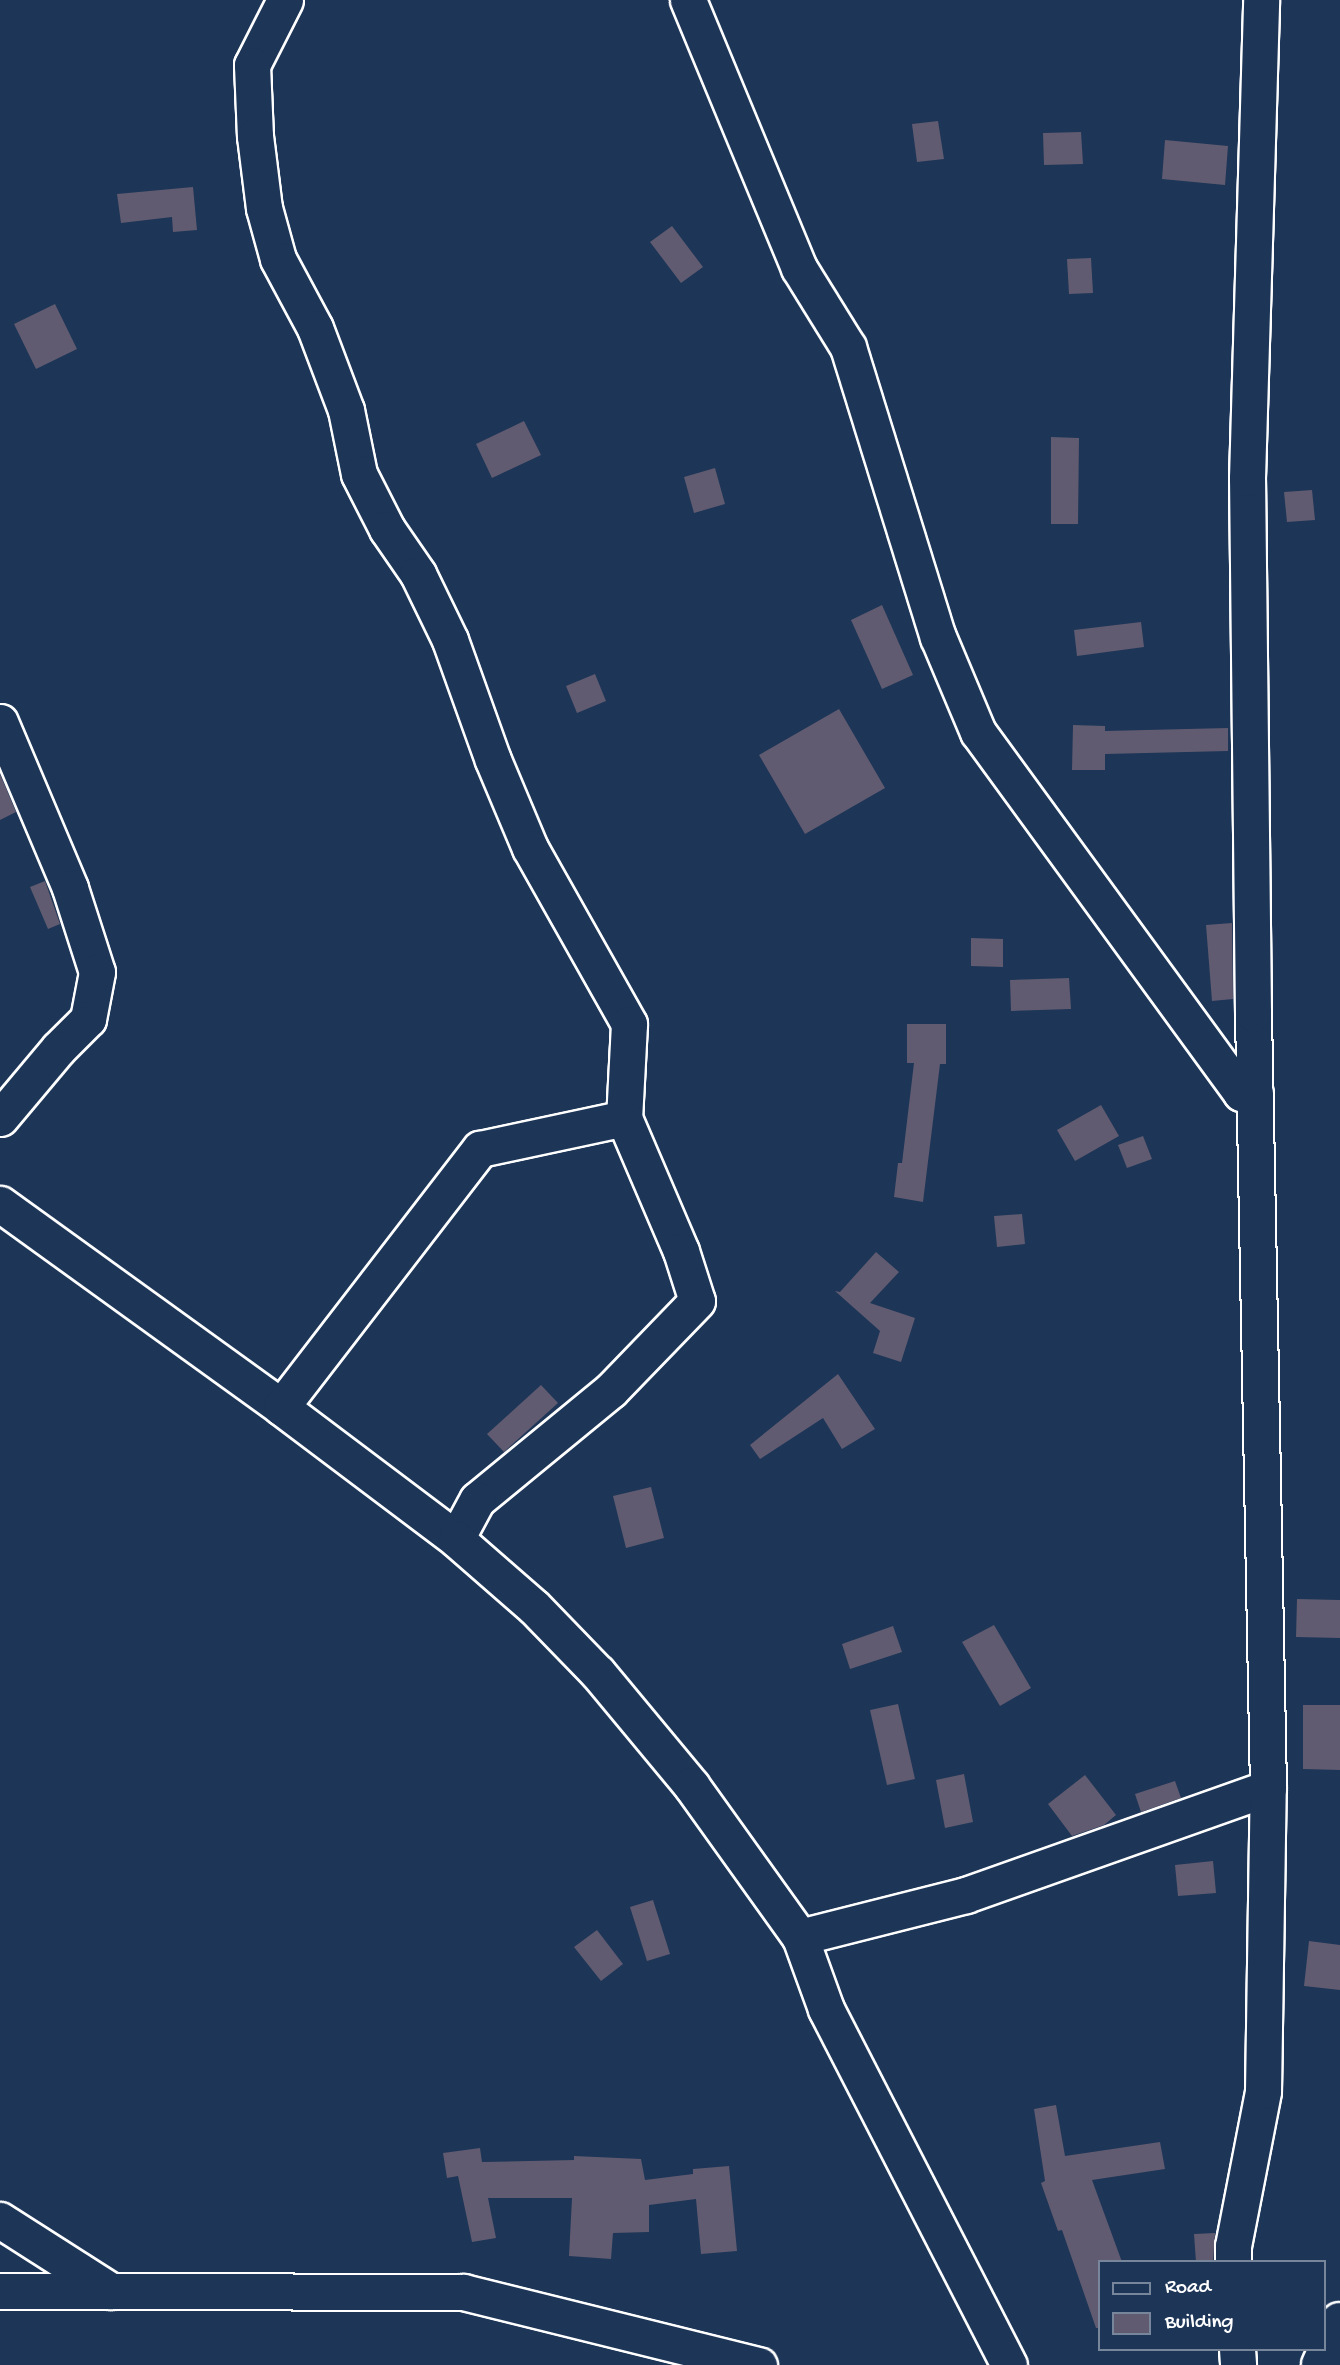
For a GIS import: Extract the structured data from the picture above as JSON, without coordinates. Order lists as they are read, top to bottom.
{
  "legend": ["Road", "Building"]
}
